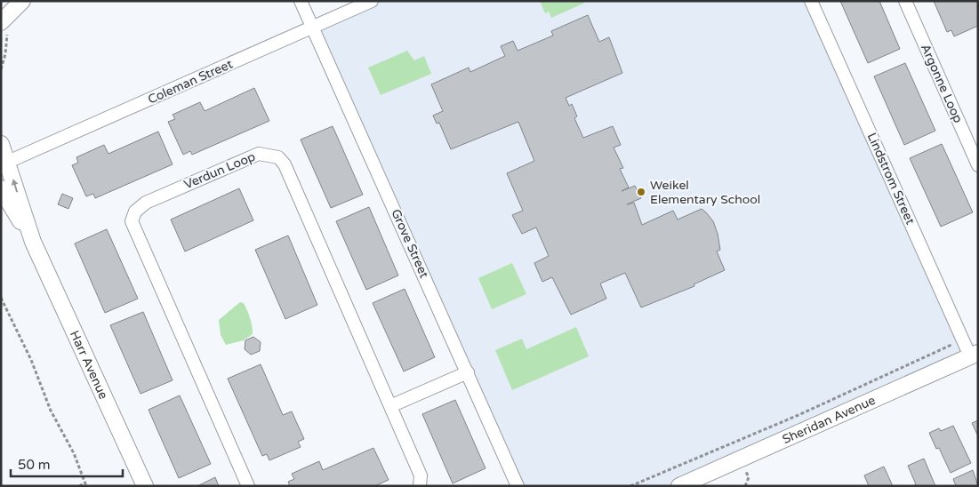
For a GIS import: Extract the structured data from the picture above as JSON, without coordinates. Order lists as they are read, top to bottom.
{
  "streets": {
    "street": [
      "Coleman Street",
      "Argonne Loop",
      "Verdun Loop",
      "Lindstrom Street",
      "Grove Street",
      "Harr Avenue",
      "Sheridan Avenue"
    ]
  },
  "crossings": [
    ["Coleman Street", "Grove Street"],
    ["Coleman Street", "Harr Avenue"],
    ["Lindstrom Street", "Sheridan Avenue"]
  ],
  "places": ["Weikel Elementary School"],
  "scale_bar": "50 m"
}
